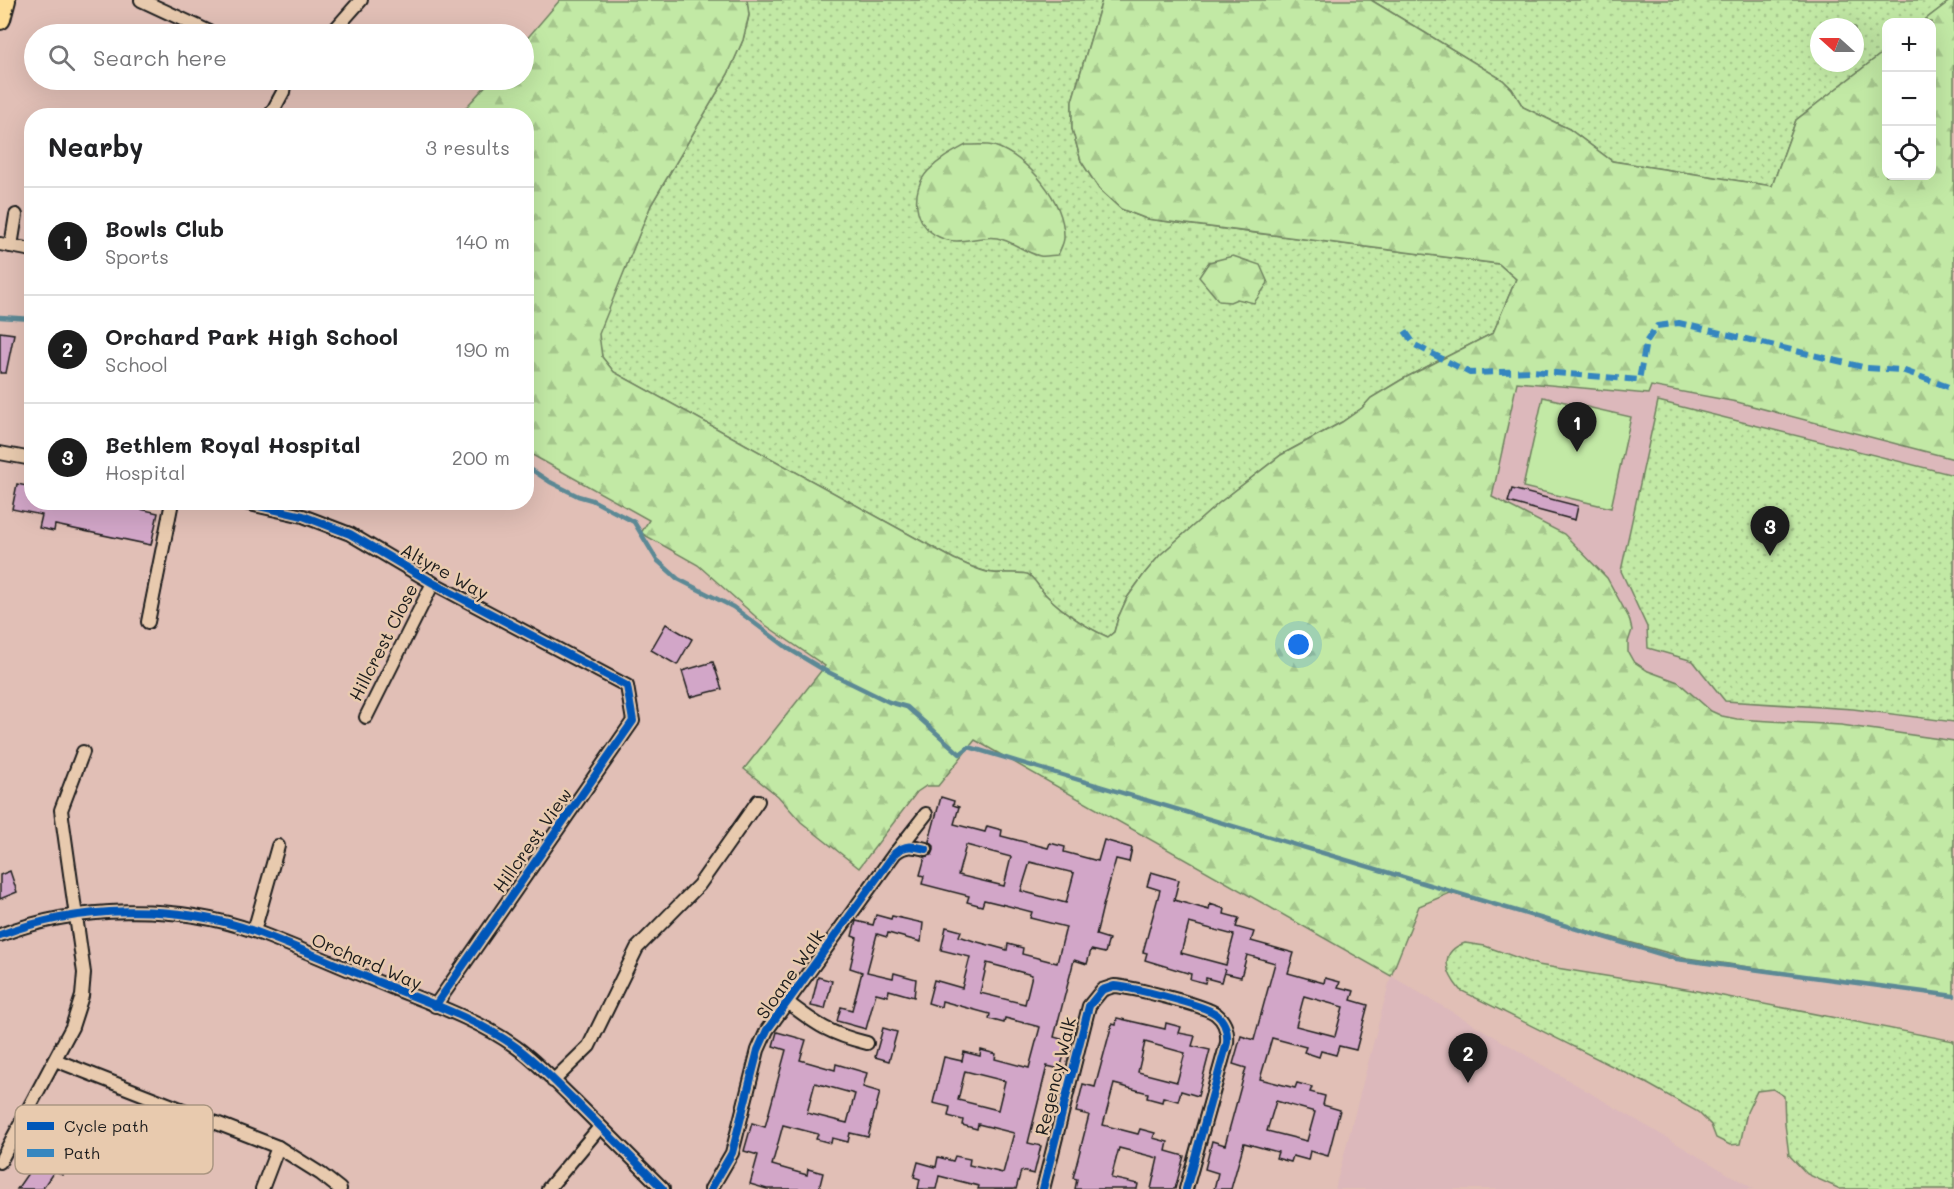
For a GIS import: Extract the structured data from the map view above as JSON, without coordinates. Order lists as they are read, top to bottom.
{
  "streets": {
    "street": [
      "Altyre Way",
      "Hillcrest Close",
      "Hillcrest View",
      "Orchard Way",
      "Sloane Walk",
      "Regency Walk"
    ]
  },
  "crossings": [
    ["Altyre Way", "Hillcrest Close"],
    ["Altyre Way", "Hillcrest View"],
    ["Hillcrest View", "Orchard Way"]
  ],
  "legend": ["Cycle path", "Path"],
  "north": "left",
  "page": {
    "map_buttons": ["+", "−"],
    "search": "Search here",
    "heading": ["Nearby", "3 results"],
    "list": [
      {
        "mark": "1",
        "name": "Bowls Club",
        "note": "Sports",
        "value": "140 m"
      },
      {
        "mark": "2",
        "name": "Orchard Park High School",
        "note": "School",
        "value": "190 m"
      },
      {
        "mark": "3",
        "name": "Bethlem Royal Hospital",
        "note": "Hospital",
        "value": "200 m"
      }
    ],
    "pins": ["1", "3", "2"]
  }
}
